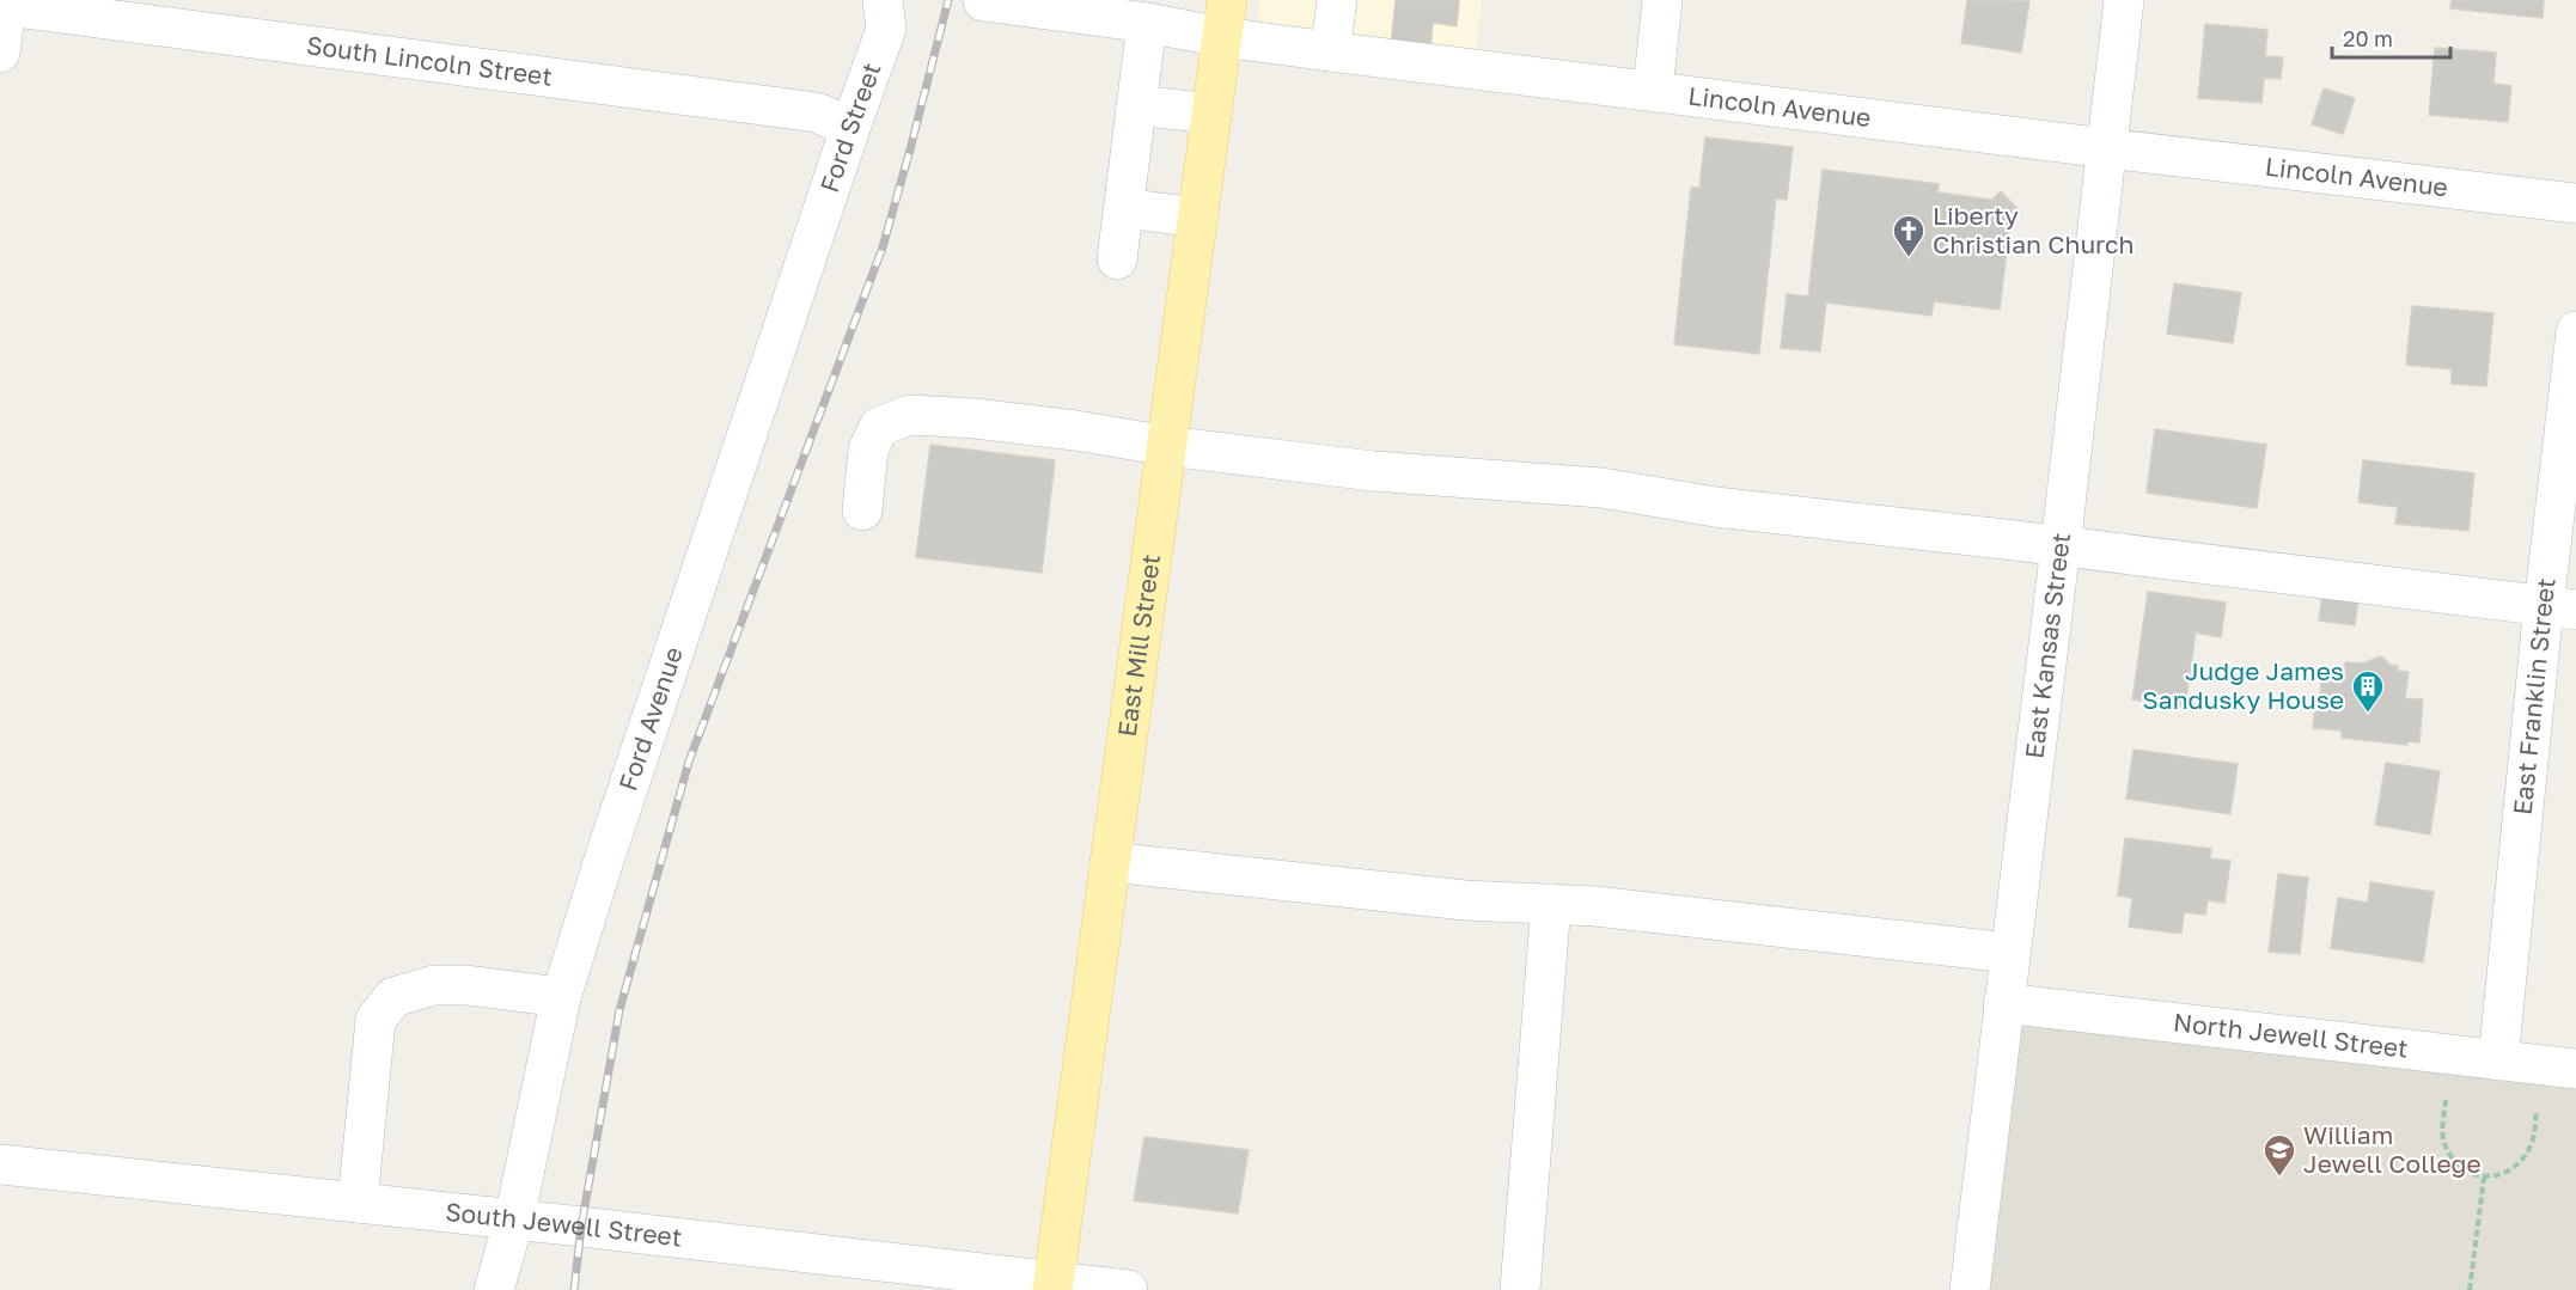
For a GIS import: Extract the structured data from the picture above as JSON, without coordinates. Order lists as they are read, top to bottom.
{
  "streets": {
    "main road": ["East Mill Street"],
    "street": [
      "South Lincoln Street",
      "Lincoln Avenue",
      "Ford Street",
      "East Kansas Street",
      "East Franklin Street",
      "Ford Avenue",
      "North Jewell Street",
      "South Jewell Street"
    ]
  },
  "crossings": [
    ["South Lincoln Street", "Ford Street"],
    ["Lincoln Avenue", "East Mill Street"],
    ["Lincoln Avenue", "East Kansas Street"],
    ["Ford Street", "Ford Avenue"],
    ["East Mill Street", "South Jewell Street"],
    ["East Kansas Street", "North Jewell Street"],
    ["East Franklin Street", "North Jewell Street"],
    ["Ford Avenue", "South Jewell Street"]
  ],
  "places": {
    "church": ["Liberty Christian Church"],
    "building": ["Judge James Sandusky House"],
    "school or university": ["William Jewell College"]
  },
  "scale_bar": "20 m"
}
